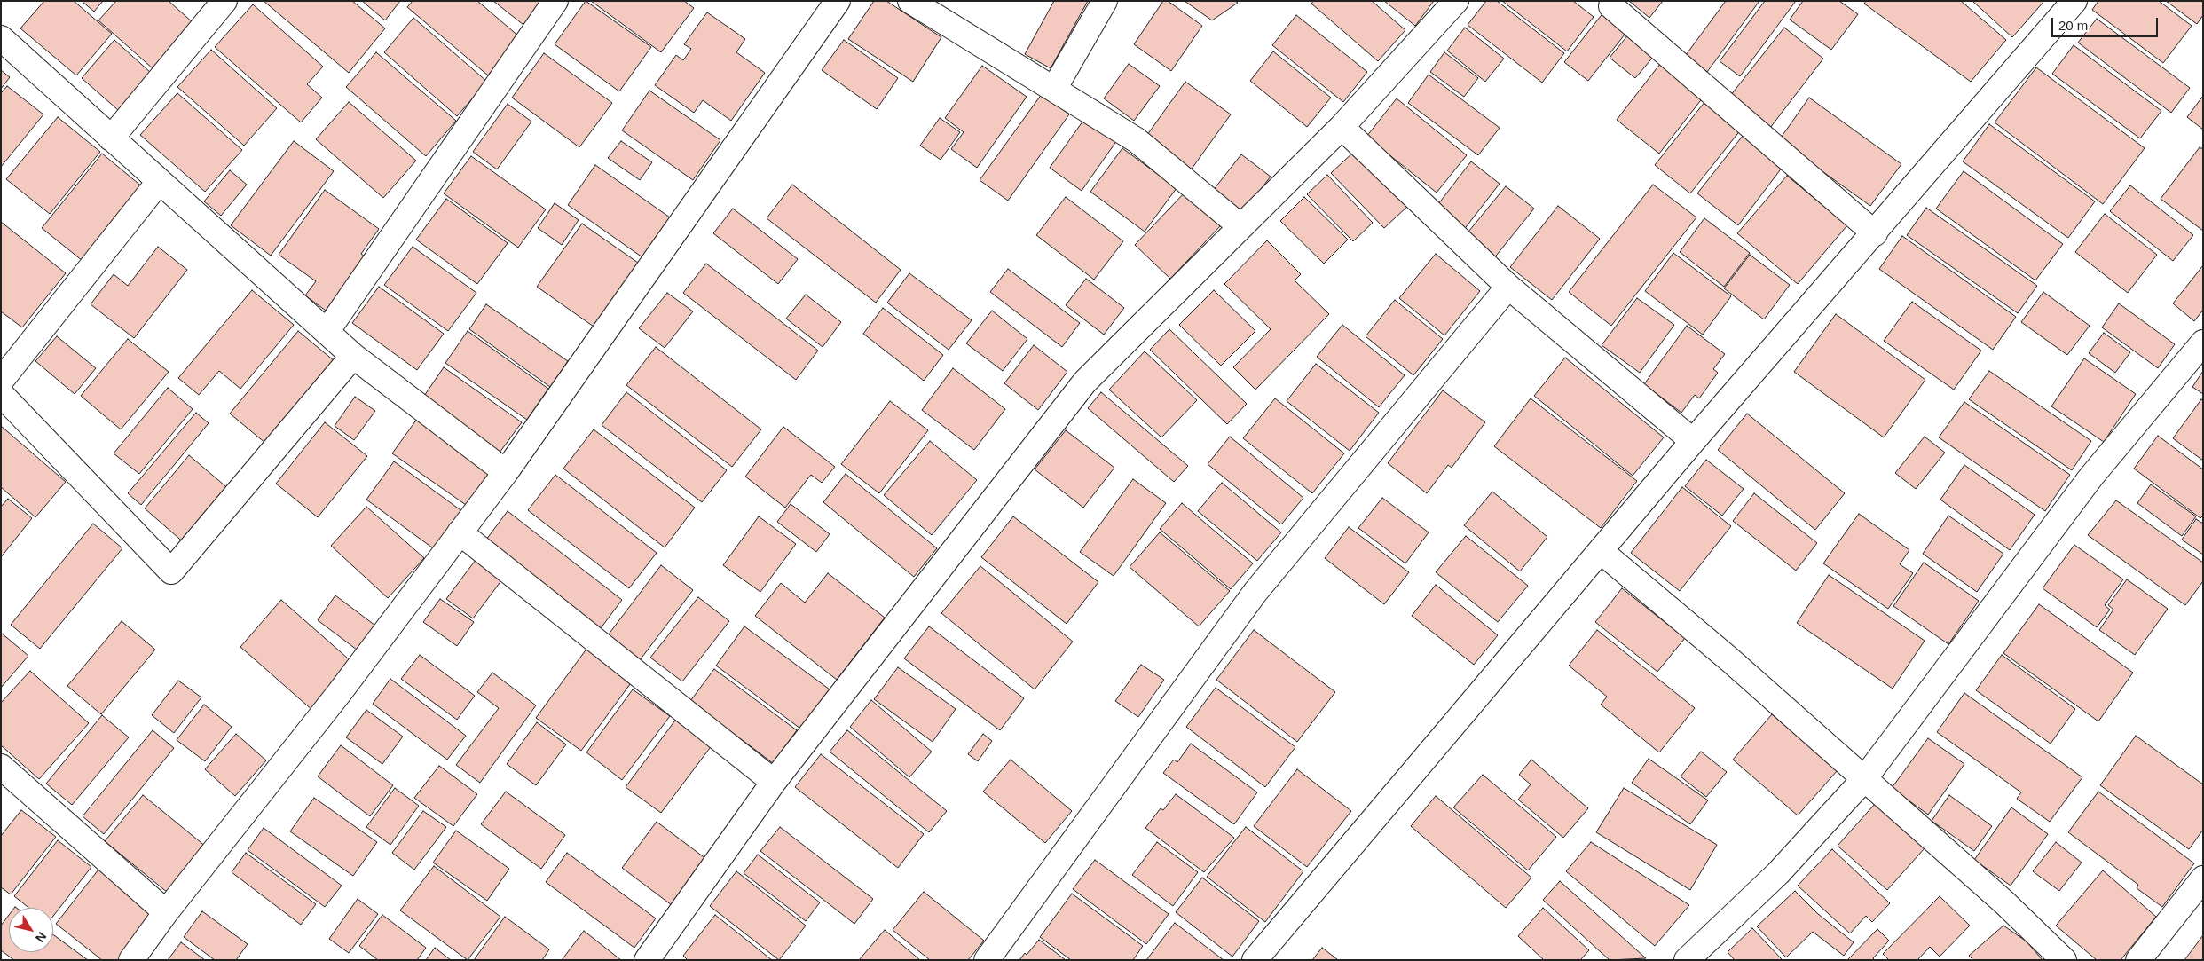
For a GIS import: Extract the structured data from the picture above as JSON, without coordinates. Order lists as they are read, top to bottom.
{
  "scale_bar": "20 m",
  "north": "bottom right"
}
